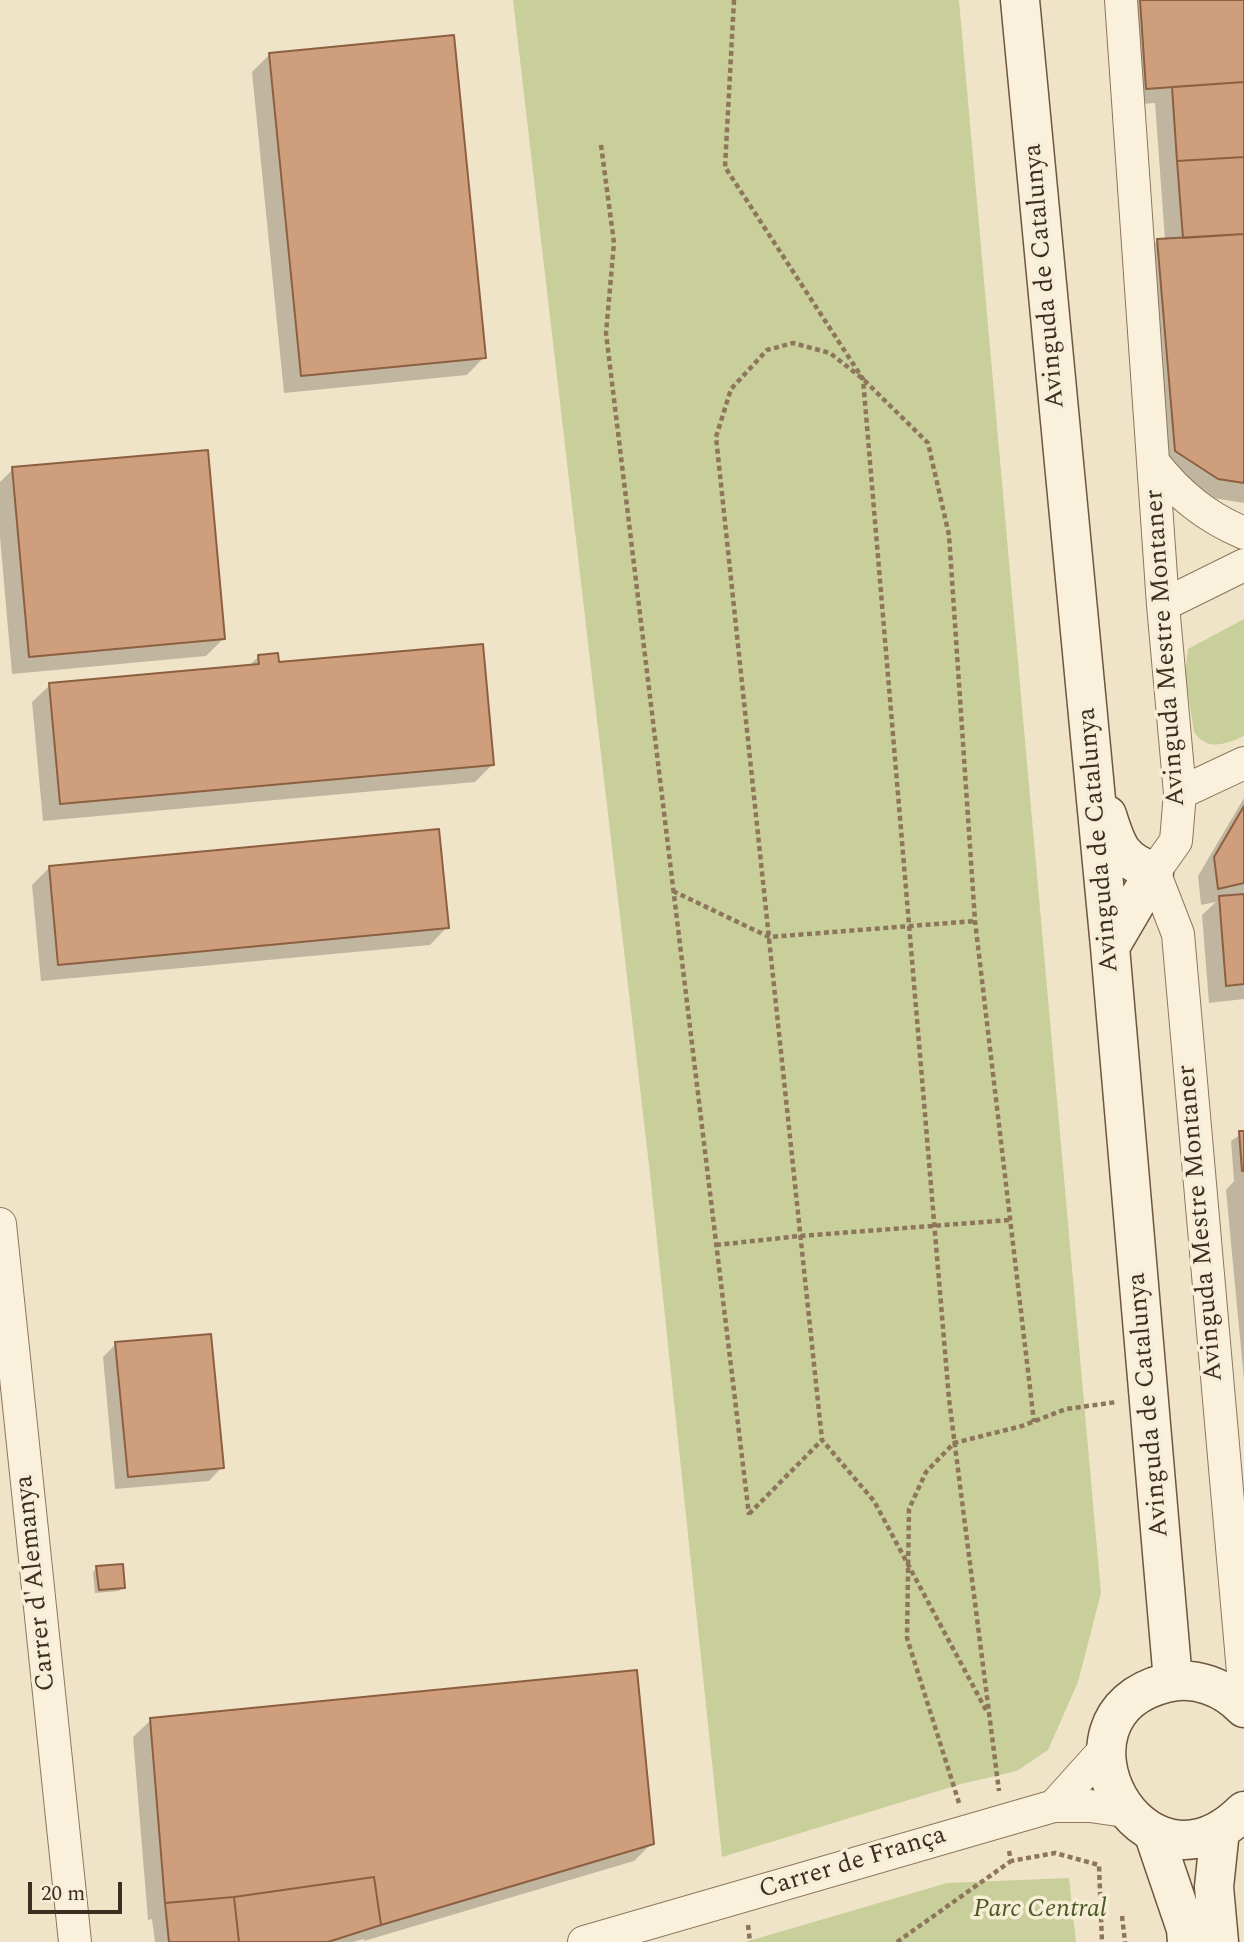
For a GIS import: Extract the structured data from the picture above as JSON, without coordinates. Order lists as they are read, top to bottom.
{
  "streets": {
    "street": [
      "Avinguda de Catalunya",
      "Avinguda Mestre Montaner",
      "Carrer d'Alemanya",
      "Carrer de França"
    ]
  },
  "parks": ["Parc Central"],
  "scale_bar": "20 m"
}
